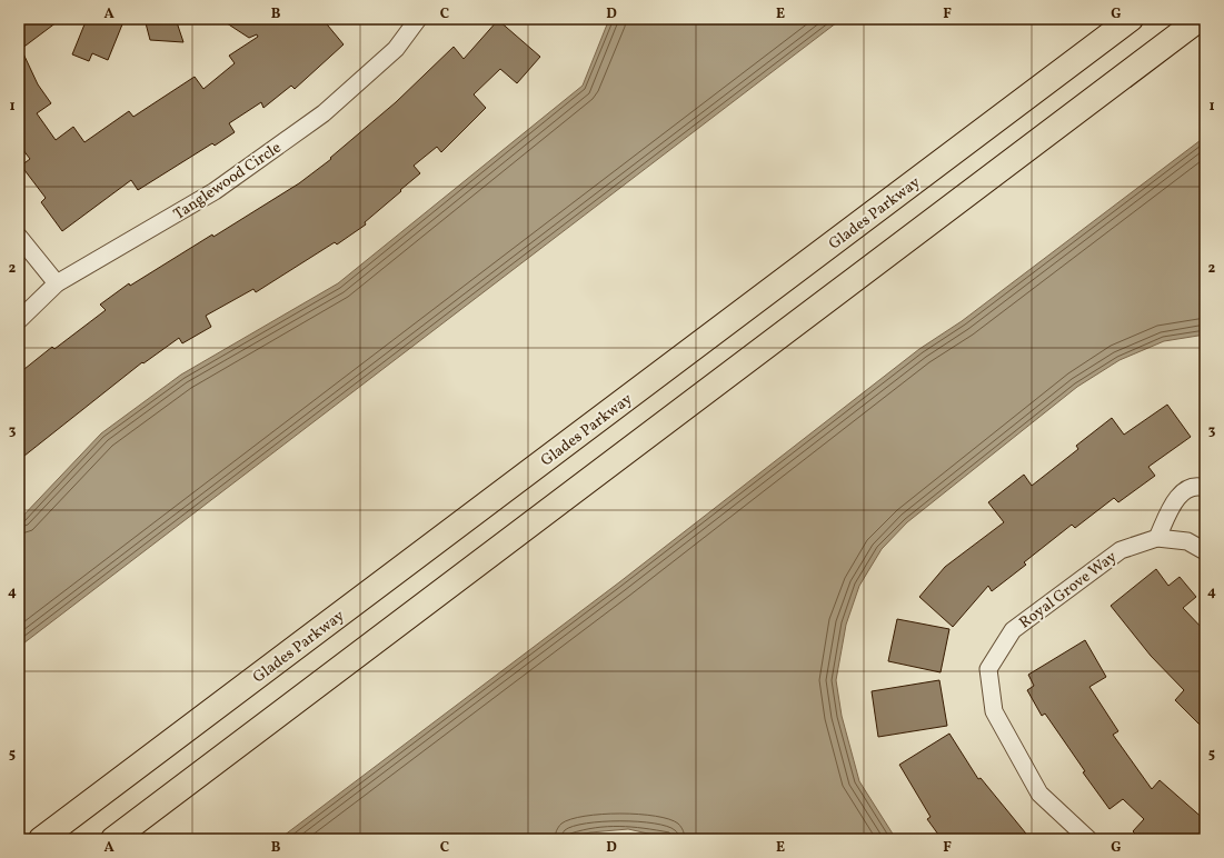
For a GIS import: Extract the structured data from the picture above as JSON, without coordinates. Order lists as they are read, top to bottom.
{
  "streets": {
    "main road": ["Glades Parkway"],
    "street": ["Tanglewood Circle", "Royal Grove Way"]
  },
  "grid": {
    "columns": [
      "A",
      "B",
      "C",
      "D",
      "E",
      "F",
      "G"
    ],
    "rows": [
      "1",
      "2",
      "3",
      "4",
      "5"
    ]
  }
}
